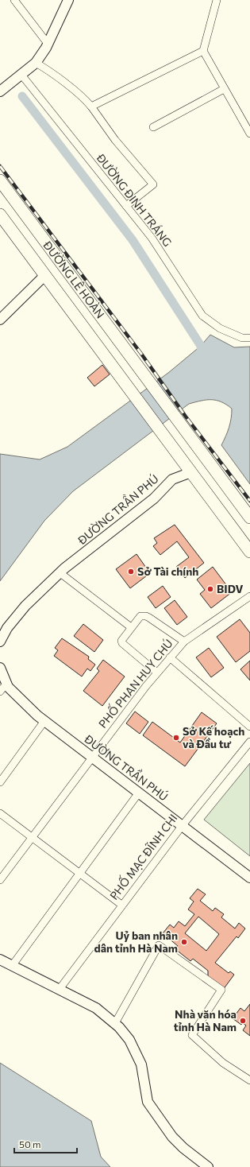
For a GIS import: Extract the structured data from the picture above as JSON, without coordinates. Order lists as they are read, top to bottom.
{
  "streets": {
    "main road": ["ĐƯỜNG LÊ HOÀN"],
    "street": [
      "ĐƯỜNG ĐINH TRÁNG",
      "ĐƯỜNG TRẦN PHÚ",
      "PHỐ PHAN HUY CHÚ",
      "PHỐ MẠC ĐĨNH CHI"
    ]
  },
  "crossings": [
    ["ĐƯỜNG LÊ HOÀN", "ĐƯỜNG TRẦN PHÚ"],
    ["ĐƯỜNG TRẦN PHÚ", "PHỐ PHAN HUY CHÚ"],
    ["ĐƯỜNG TRẦN PHÚ", "PHỐ MẠC ĐĨNH CHI"]
  ],
  "places": [
    "Sở Tài chính",
    "BIDV",
    "Sở Kế hoạch và Đầu tư",
    "Uỷ ban nhân dân tỉnh Hà Nam",
    "Nhà văn hóa tỉnh Hà Nam"
  ],
  "scale_bar": "50 m"
}
